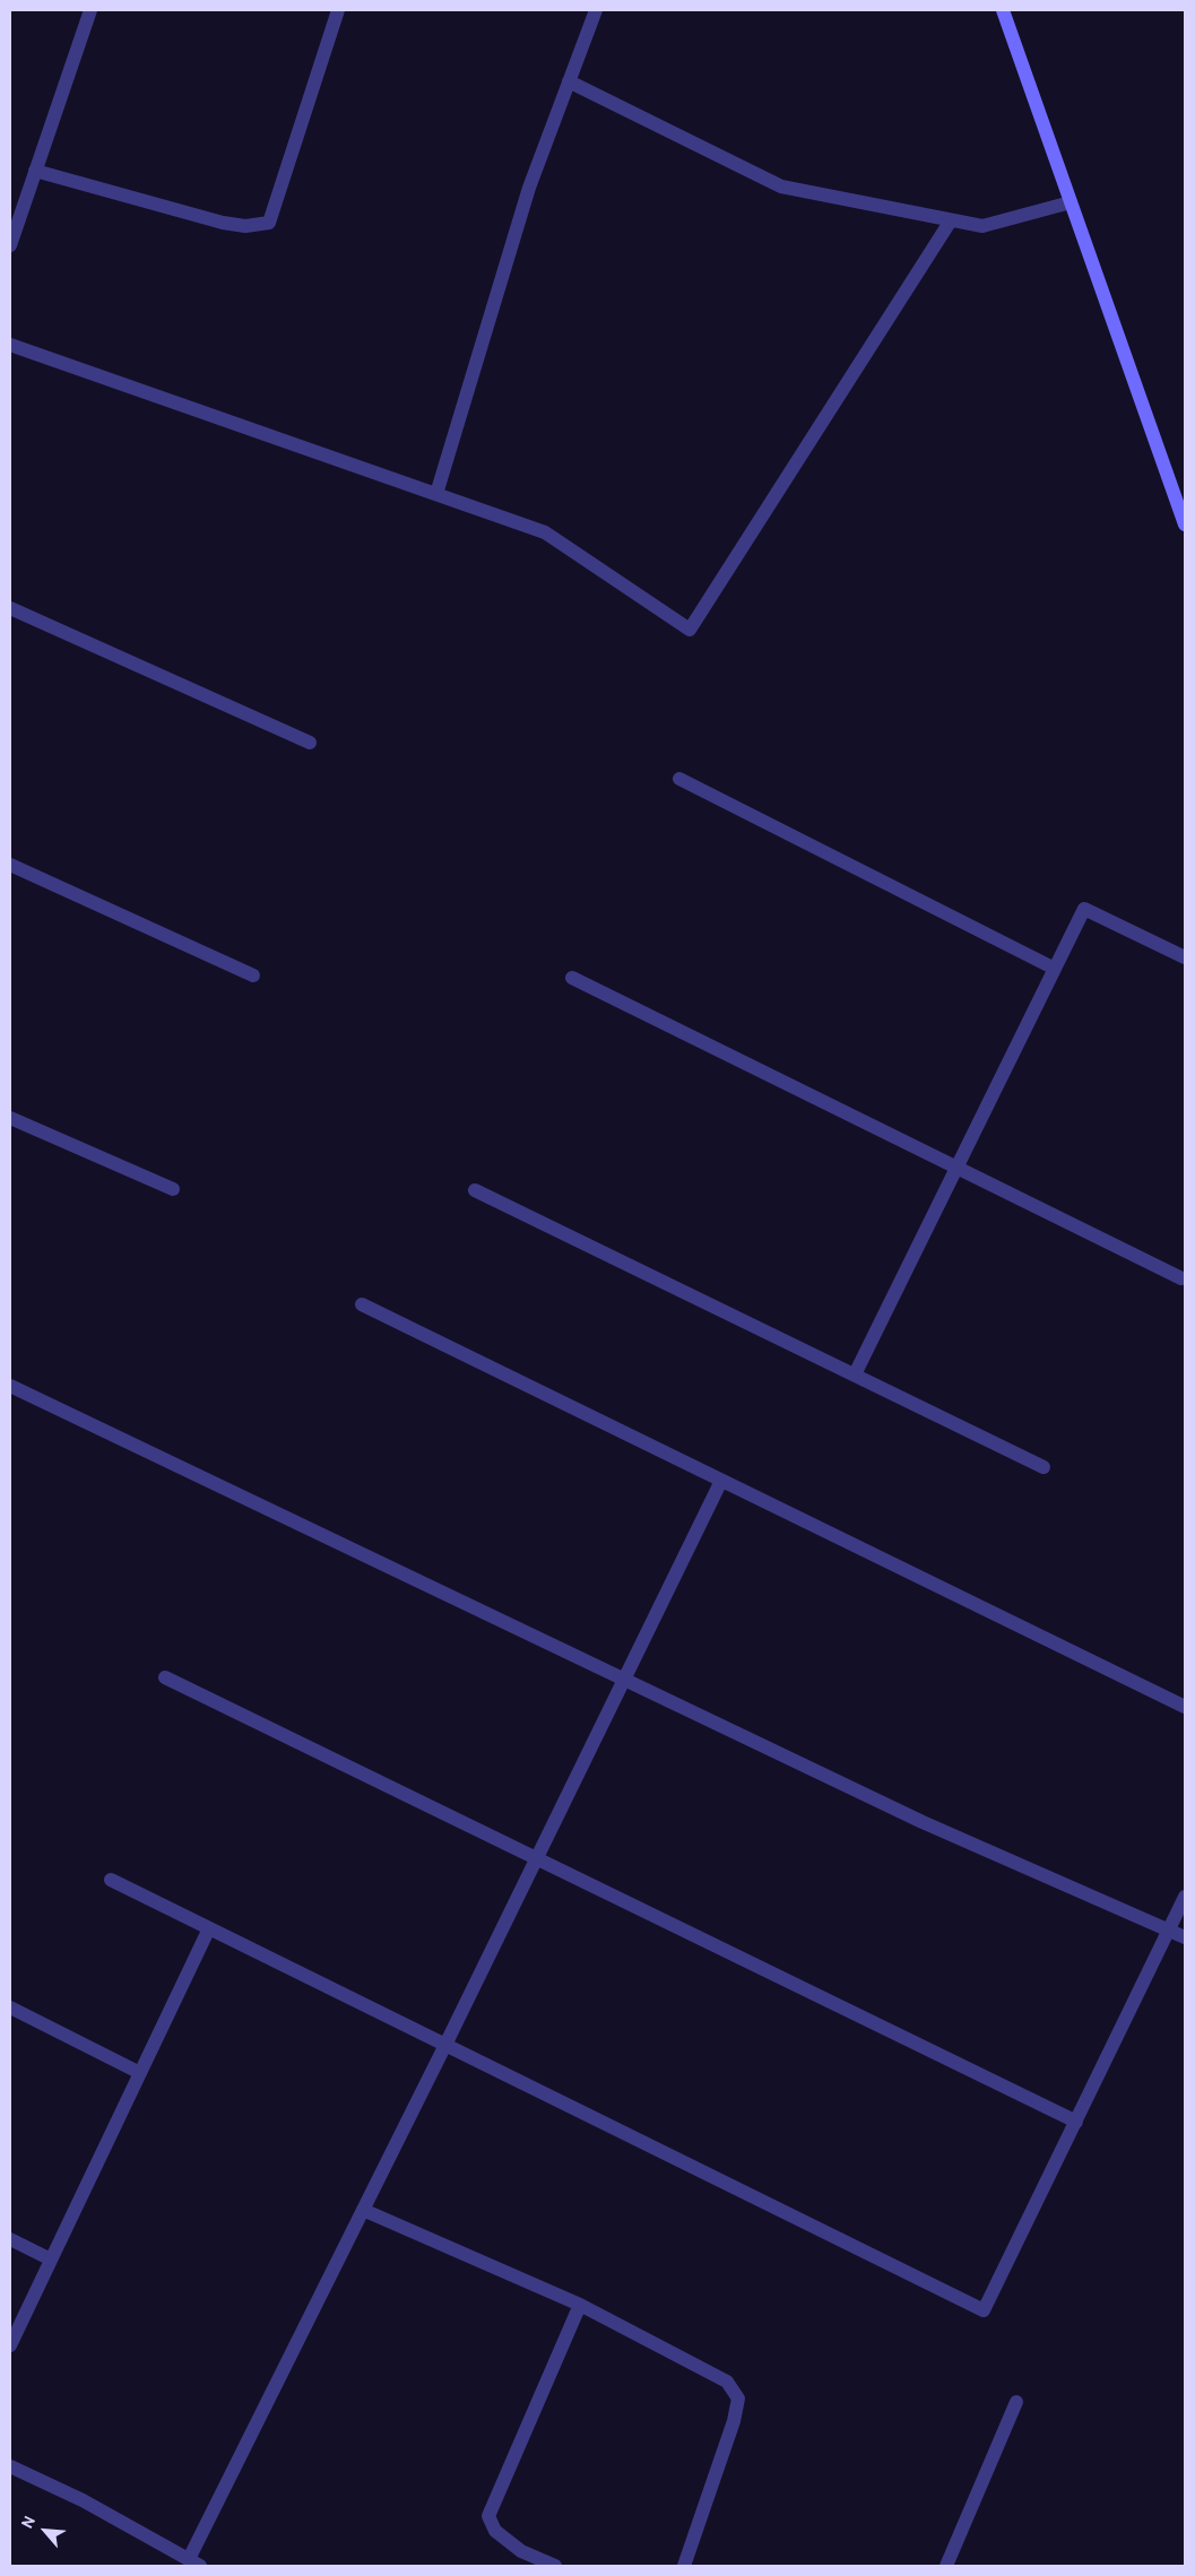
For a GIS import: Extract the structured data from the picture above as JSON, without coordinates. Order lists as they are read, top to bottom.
{
  "north": "top left"
}
